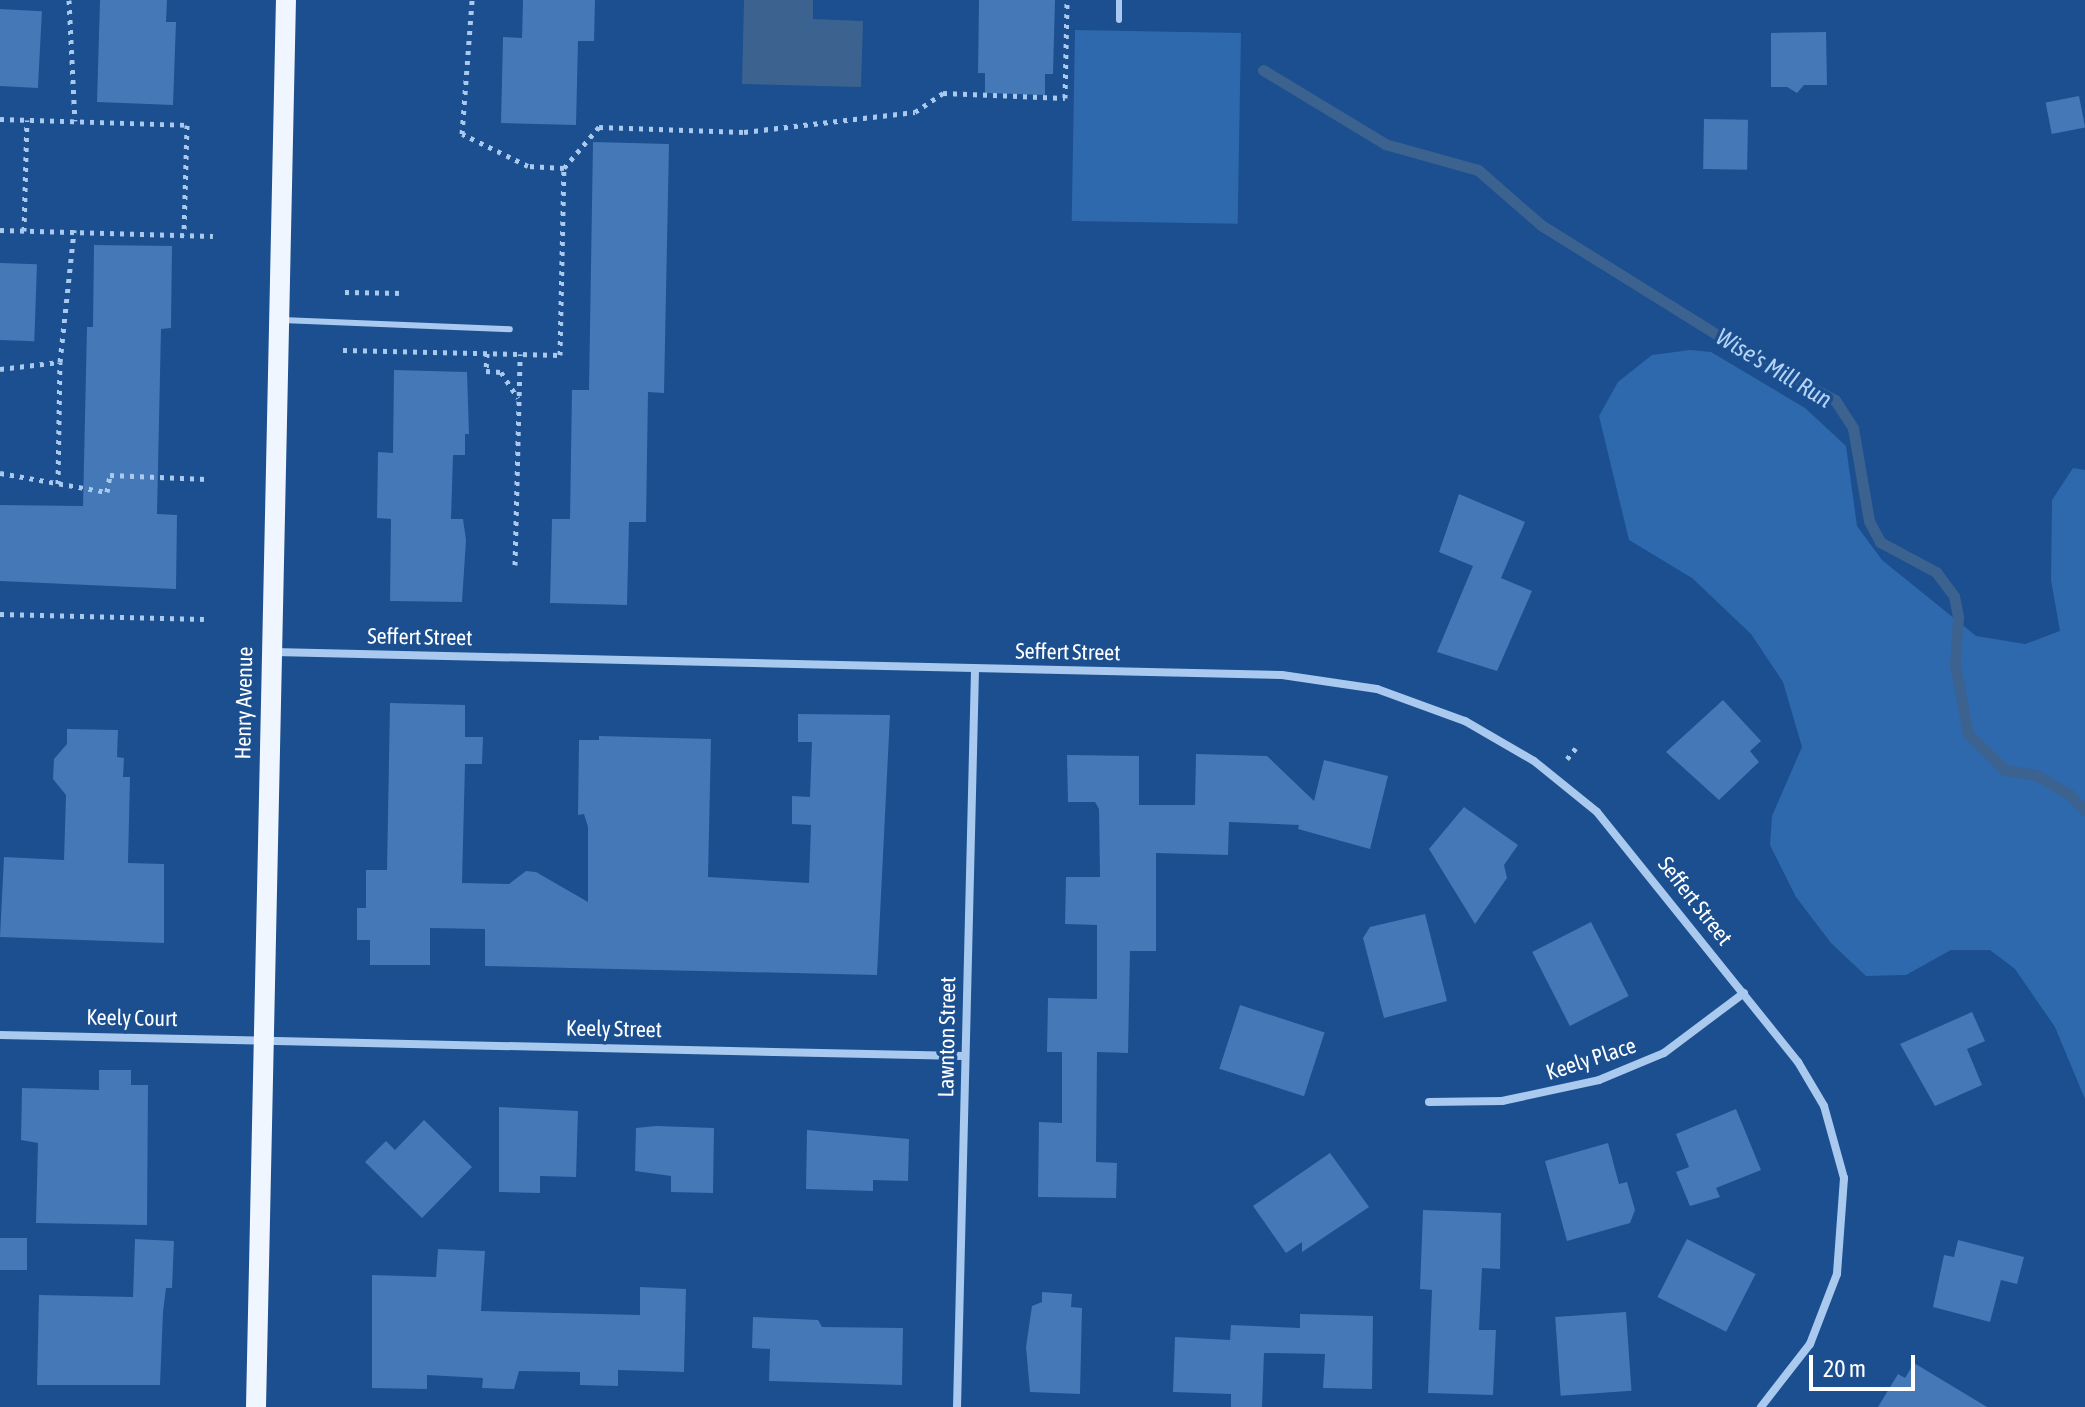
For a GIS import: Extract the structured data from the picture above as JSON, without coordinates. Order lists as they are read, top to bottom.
{
  "streets": {
    "main road": ["Henry Avenue"],
    "street": [
      "Seffert Street",
      "Keely Court",
      "Keely Street",
      "Lawnton Street",
      "Keely Place"
    ]
  },
  "crossings": [
    ["Seffert Street", "Henry Avenue"],
    ["Seffert Street", "Lawnton Street"],
    ["Seffert Street", "Keely Place"],
    ["Henry Avenue", "Keely Court"],
    ["Henry Avenue", "Keely Street"],
    ["Keely Court", "Keely Street"],
    ["Keely Street", "Lawnton Street"]
  ],
  "water": ["Wise's Mill Run"],
  "scale_bar": "20 m"
}
